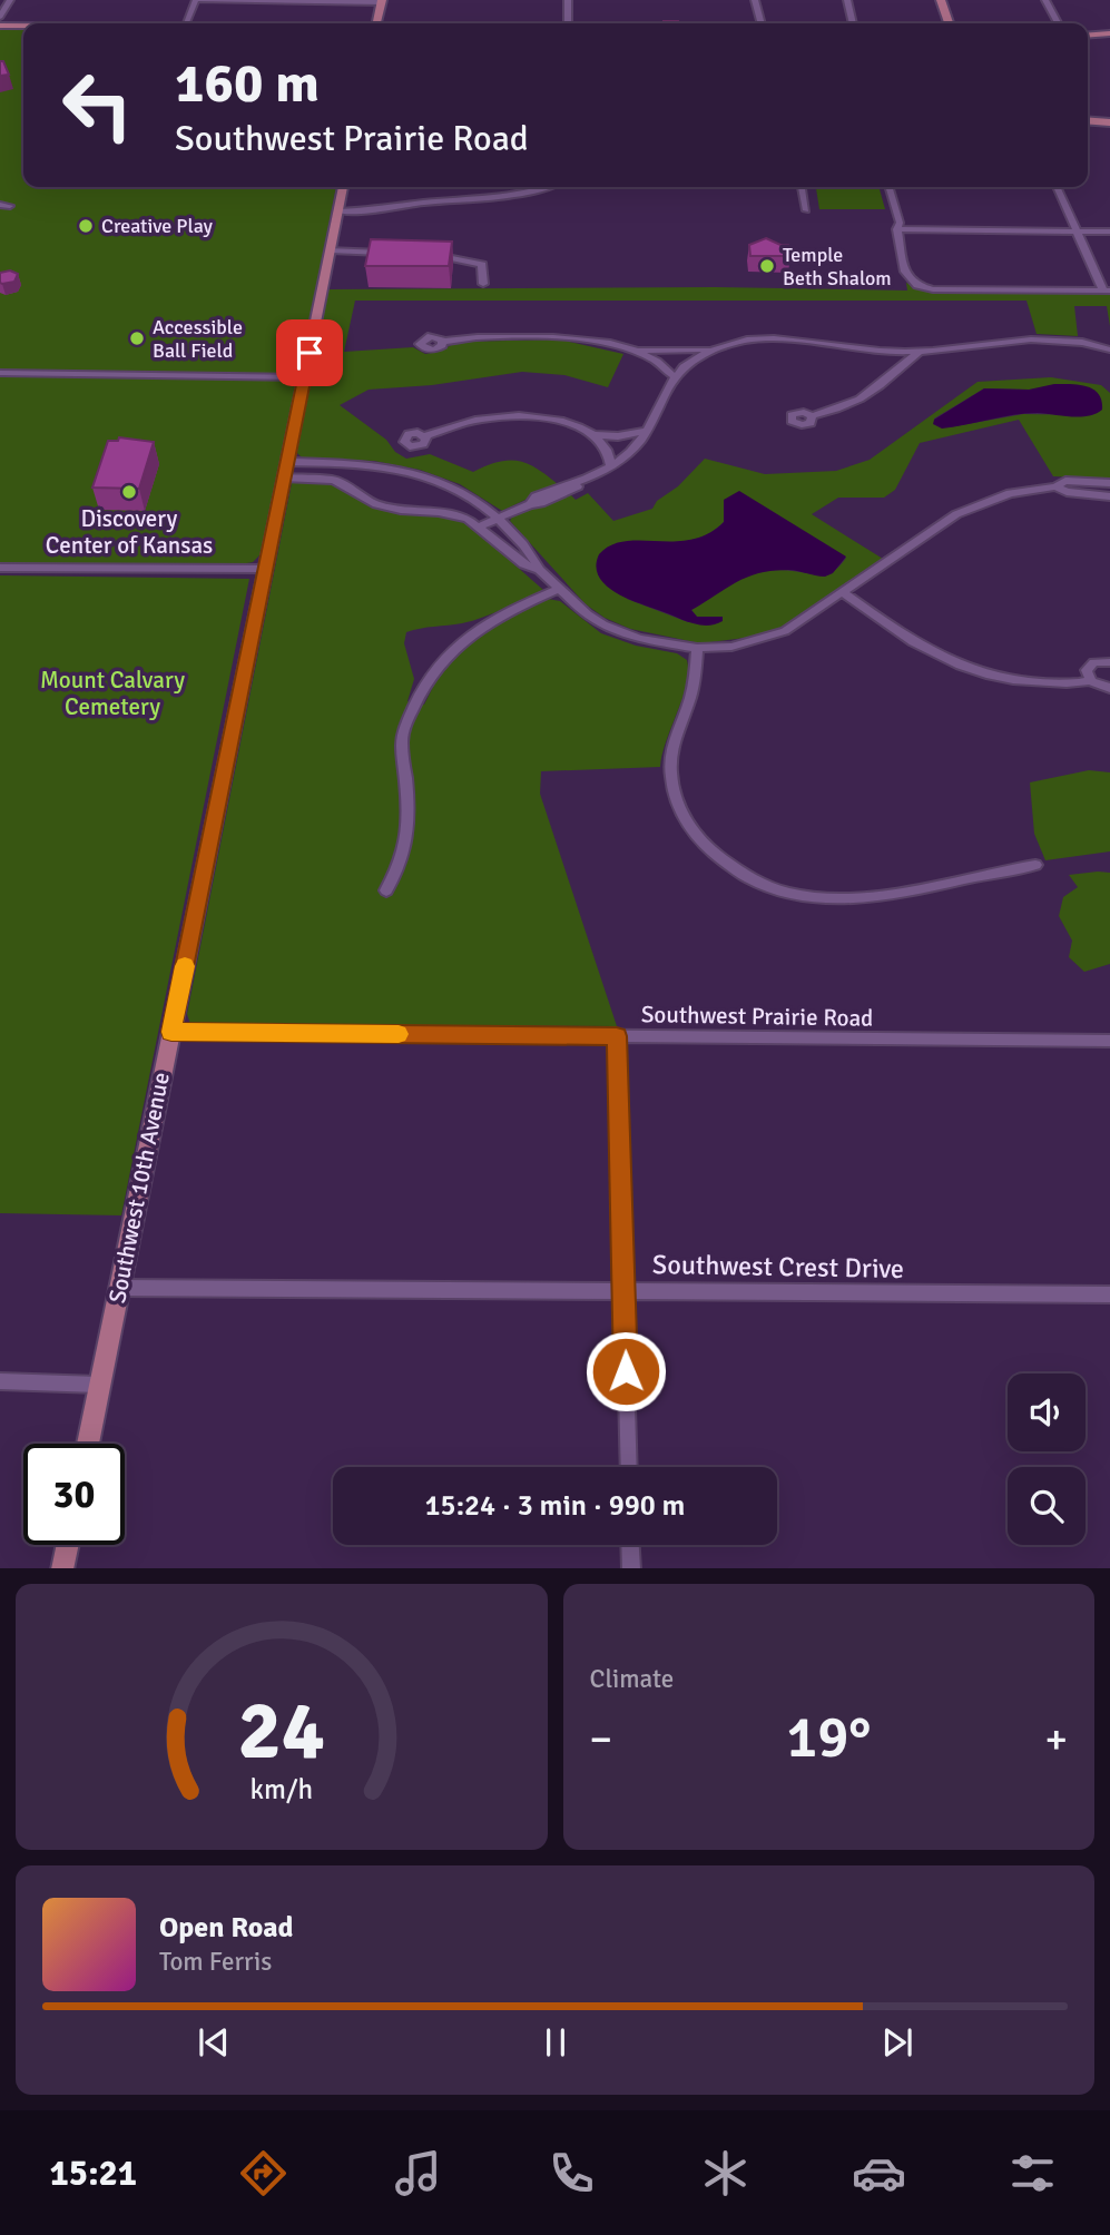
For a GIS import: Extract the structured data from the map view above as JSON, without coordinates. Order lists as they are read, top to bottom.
{
  "streets": {
    "main road": ["Southwest 10th Avenue"],
    "street": ["Southwest Prairie Road", "Southwest Crest Drive"]
  },
  "crossings": [
    ["Southwest Prairie Road", "Southwest 10th Avenue"],
    ["Southwest 10th Avenue", "Southwest Crest Drive"]
  ],
  "parks": ["Mount Calvary Cemetery"],
  "places": [
    "Creative Play",
    "Temple Beth Shalom",
    "Accessible Ball Field",
    "Discovery Center of Kansas"
  ],
  "page": {
    "turn": ["160 m", "Southwest Prairie Road"],
    "limit": "30",
    "trip": "15:24 · 3 min · 990 m",
    "tile": "Climate",
    "heat": ["−", "19°", "+"],
    "song": ["Open Road", "Tom Ferris"],
    "tabs": "15:21",
    "gauge": ["24", "km/h"]
  }
}
